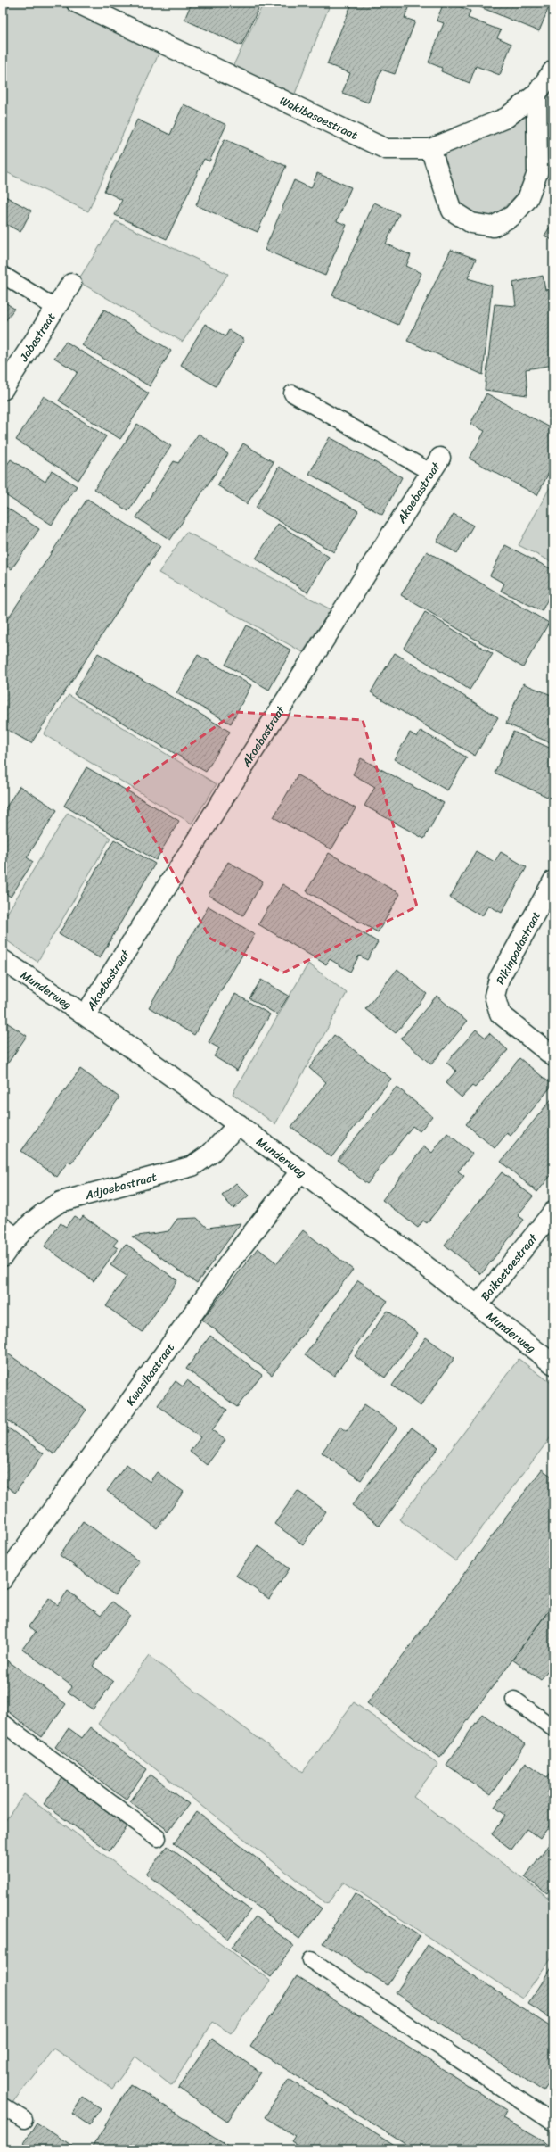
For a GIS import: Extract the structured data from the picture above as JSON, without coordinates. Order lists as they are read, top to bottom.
{
  "streets": {
    "street": [
      "Wakibasoestraat",
      "Jabastraat",
      "Akoebastraat",
      "Pikinpadastraat",
      "Munderweg",
      "Adjoebastraat",
      "Baikoetoestraat",
      "Kwasibastraat"
    ]
  },
  "crossings": [
    ["Akoebastraat", "Munderweg"],
    ["Munderweg", "Adjoebastraat"],
    ["Munderweg", "Baikoetoestraat"],
    ["Munderweg", "Kwasibastraat"]
  ]
}
